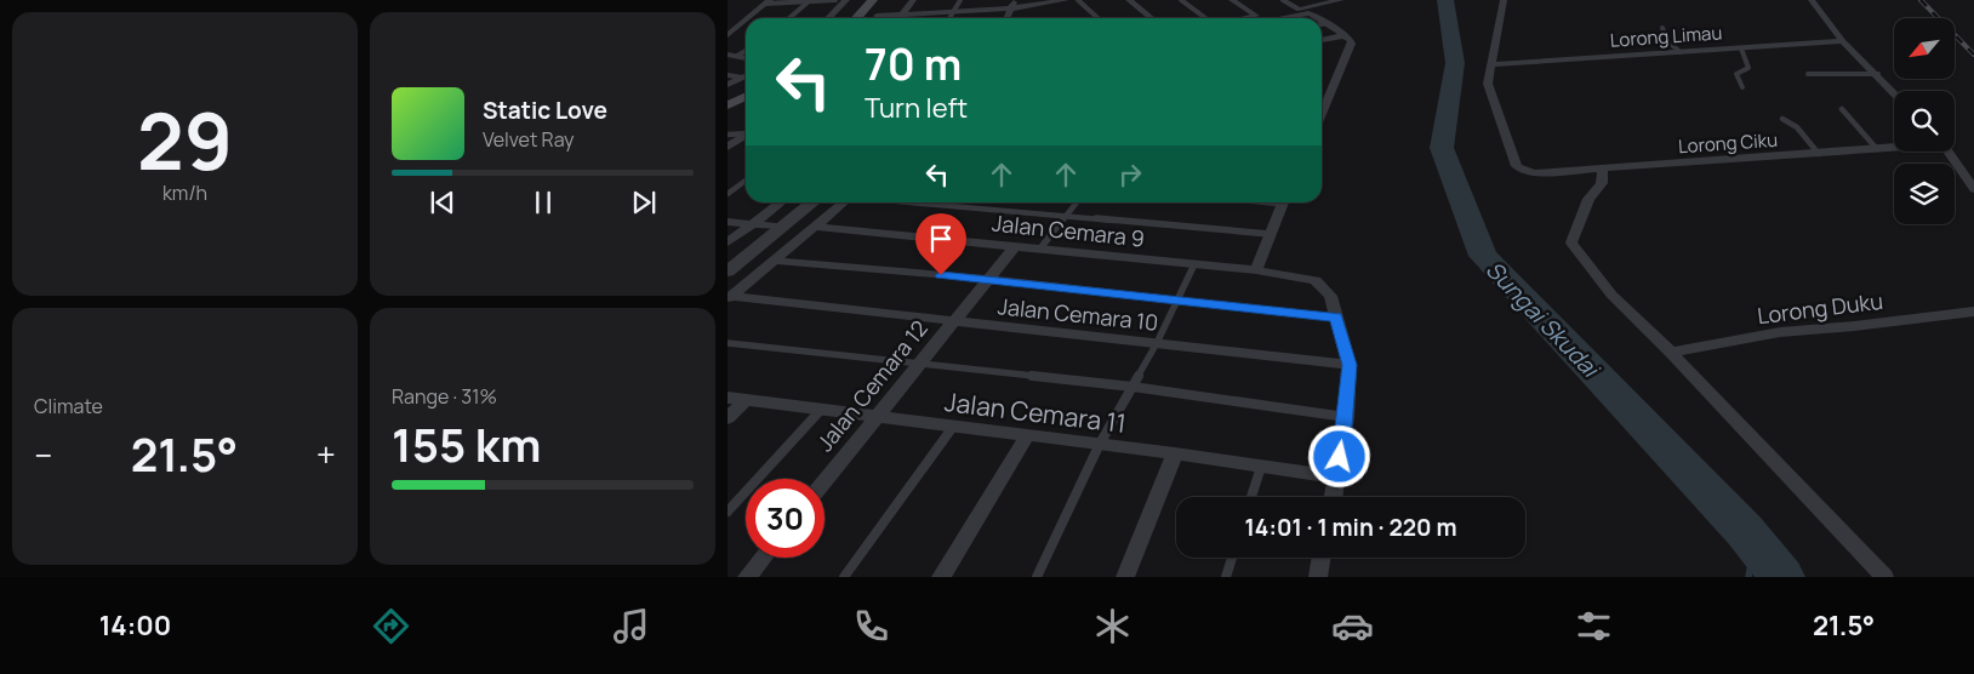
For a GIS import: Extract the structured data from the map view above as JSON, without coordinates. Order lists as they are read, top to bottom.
{
  "streets": {
    "street": [
      "Lorong Limau",
      "Lorong Ciku",
      "Jalan Cemara 9",
      "Lorong Duku",
      "Jalan Cemara 10",
      "Jalan Cemara 12",
      "Jalan Cemara 11"
    ]
  },
  "crossings": [
    ["Lorong Limau", "Lorong Ciku"],
    ["Jalan Cemara 9", "Jalan Cemara 12"],
    ["Jalan Cemara 10", "Jalan Cemara 12"],
    ["Jalan Cemara 12", "Jalan Cemara 11"]
  ],
  "water": ["Sungai Skudai"],
  "north": "bottom left",
  "page": {
    "tile": [
      ["29", "km/h"],
      "Climate",
      ["Range · 31%", "155 km"]
    ],
    "turn": ["70 m", "Turn left"],
    "song": ["Static Love", "Velvet Ray"],
    "heat": ["−", "21.5°", "+"],
    "limit": "30",
    "trip": "14:01 · 1 min · 220 m",
    "tabs": ["14:00", "21.5°"]
  }
}
